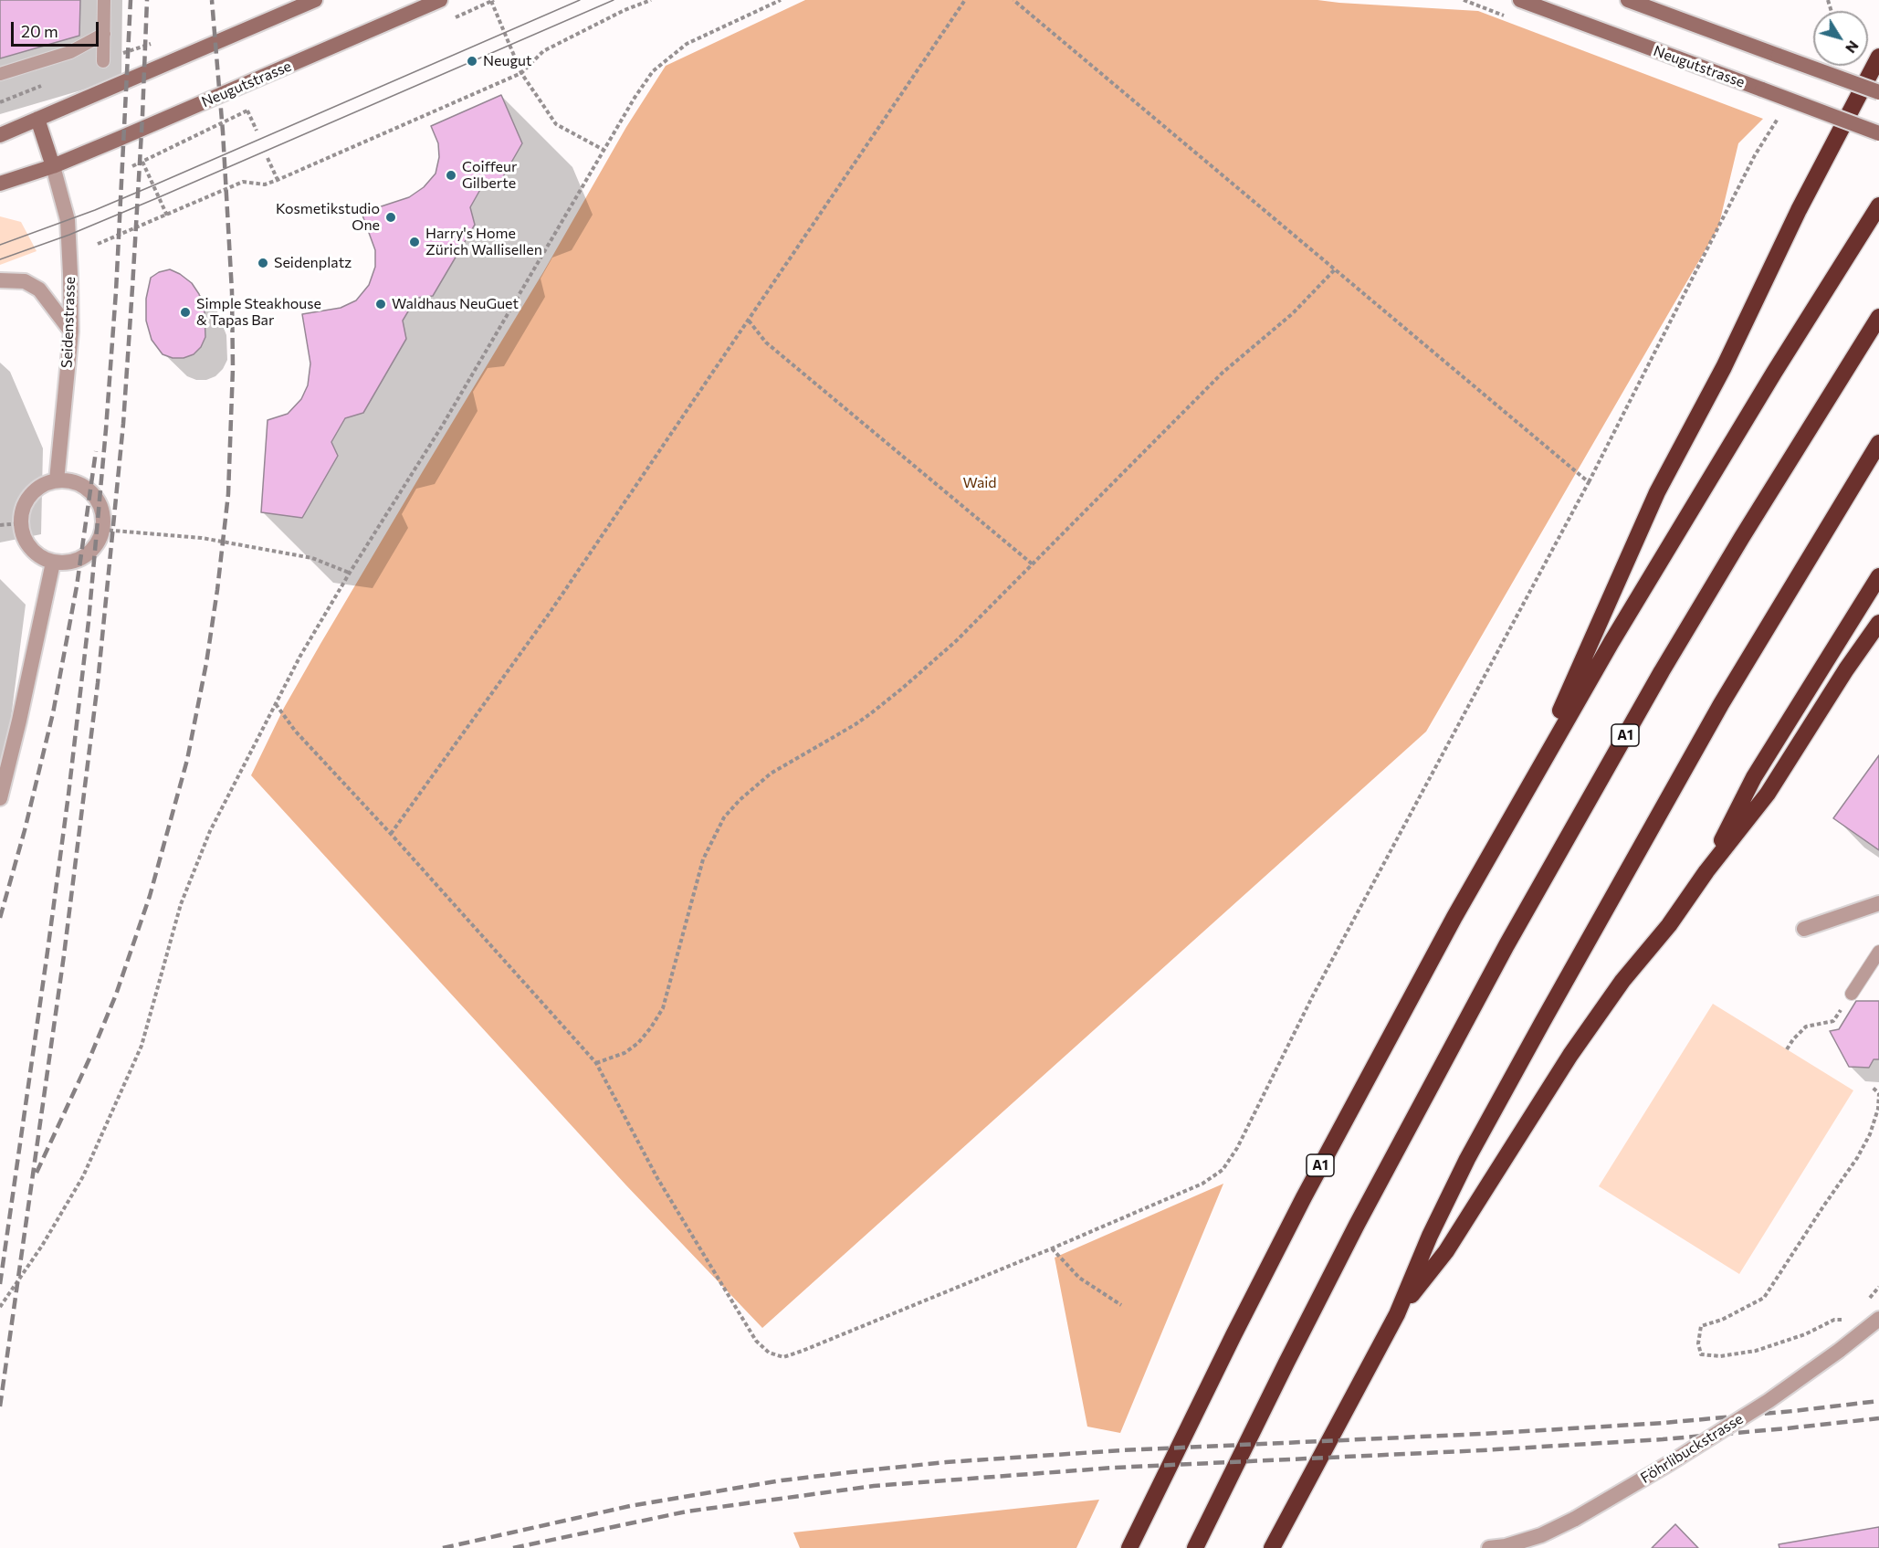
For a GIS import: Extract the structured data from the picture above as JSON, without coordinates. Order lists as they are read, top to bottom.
{
  "streets": {
    "highway": ["A1"],
    "main road": ["Neugutstrasse"],
    "street": ["Seidenstrasse", "Föhrlibuckstrasse"]
  },
  "crossings": [
    ["Neugutstrasse", "Seidenstrasse"]
  ],
  "parks": ["Waid"],
  "places": [
    "Neugut",
    "Coiffeur Gilberte",
    "Kosmetikstudio One",
    "Harry's Home Zürich Wallisellen",
    "Seidenplatz",
    "Waldhaus NeuGuet",
    "Simple Steakhouse & Tapas Bar"
  ],
  "scale_bar": "20 m",
  "north": "bottom right"
}
